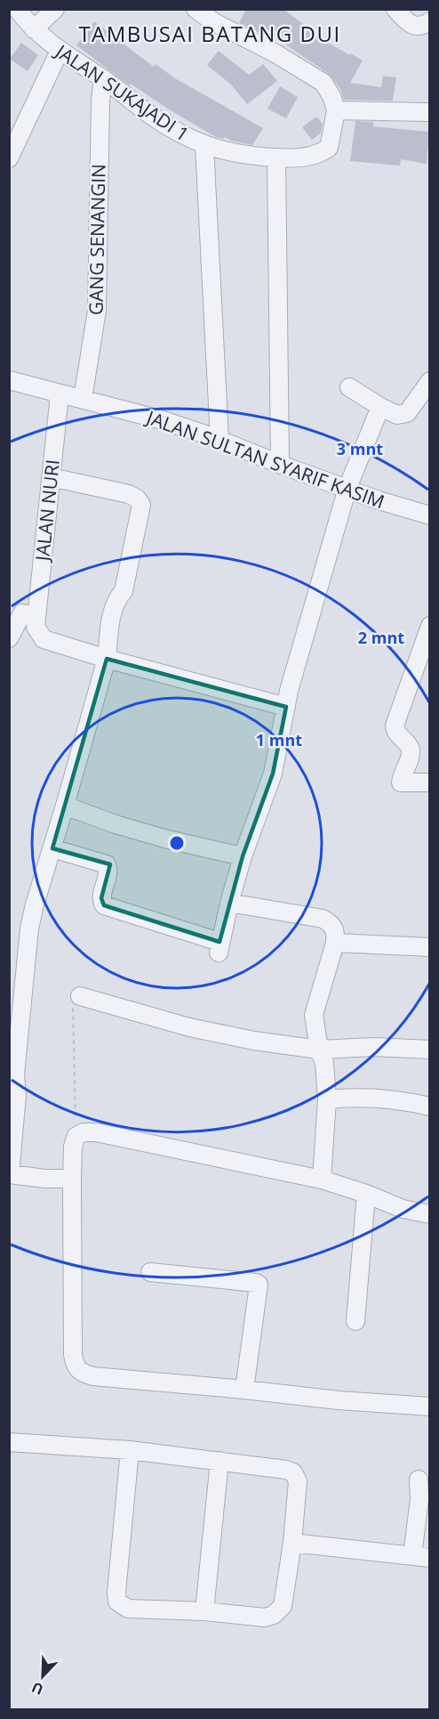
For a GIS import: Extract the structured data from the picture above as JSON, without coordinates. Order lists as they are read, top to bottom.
{
  "streets": {
    "street": [
      "JALAN SUKAJADI 1",
      "GANG SENANGIN",
      "JALAN SULTAN SYARIF KASIM",
      "JALAN NURI"
    ]
  },
  "crossings": [
    ["JALAN SUKAJADI 1", "GANG SENANGIN"],
    ["GANG SENANGIN", "JALAN SULTAN SYARIF KASIM"],
    ["JALAN SULTAN SYARIF KASIM", "JALAN NURI"]
  ],
  "districts": ["TAMBUSAI BATANG DUI"],
  "north": "bottom left",
  "rings": ["3 mnt", "2 mnt", "1 mnt"]
}
